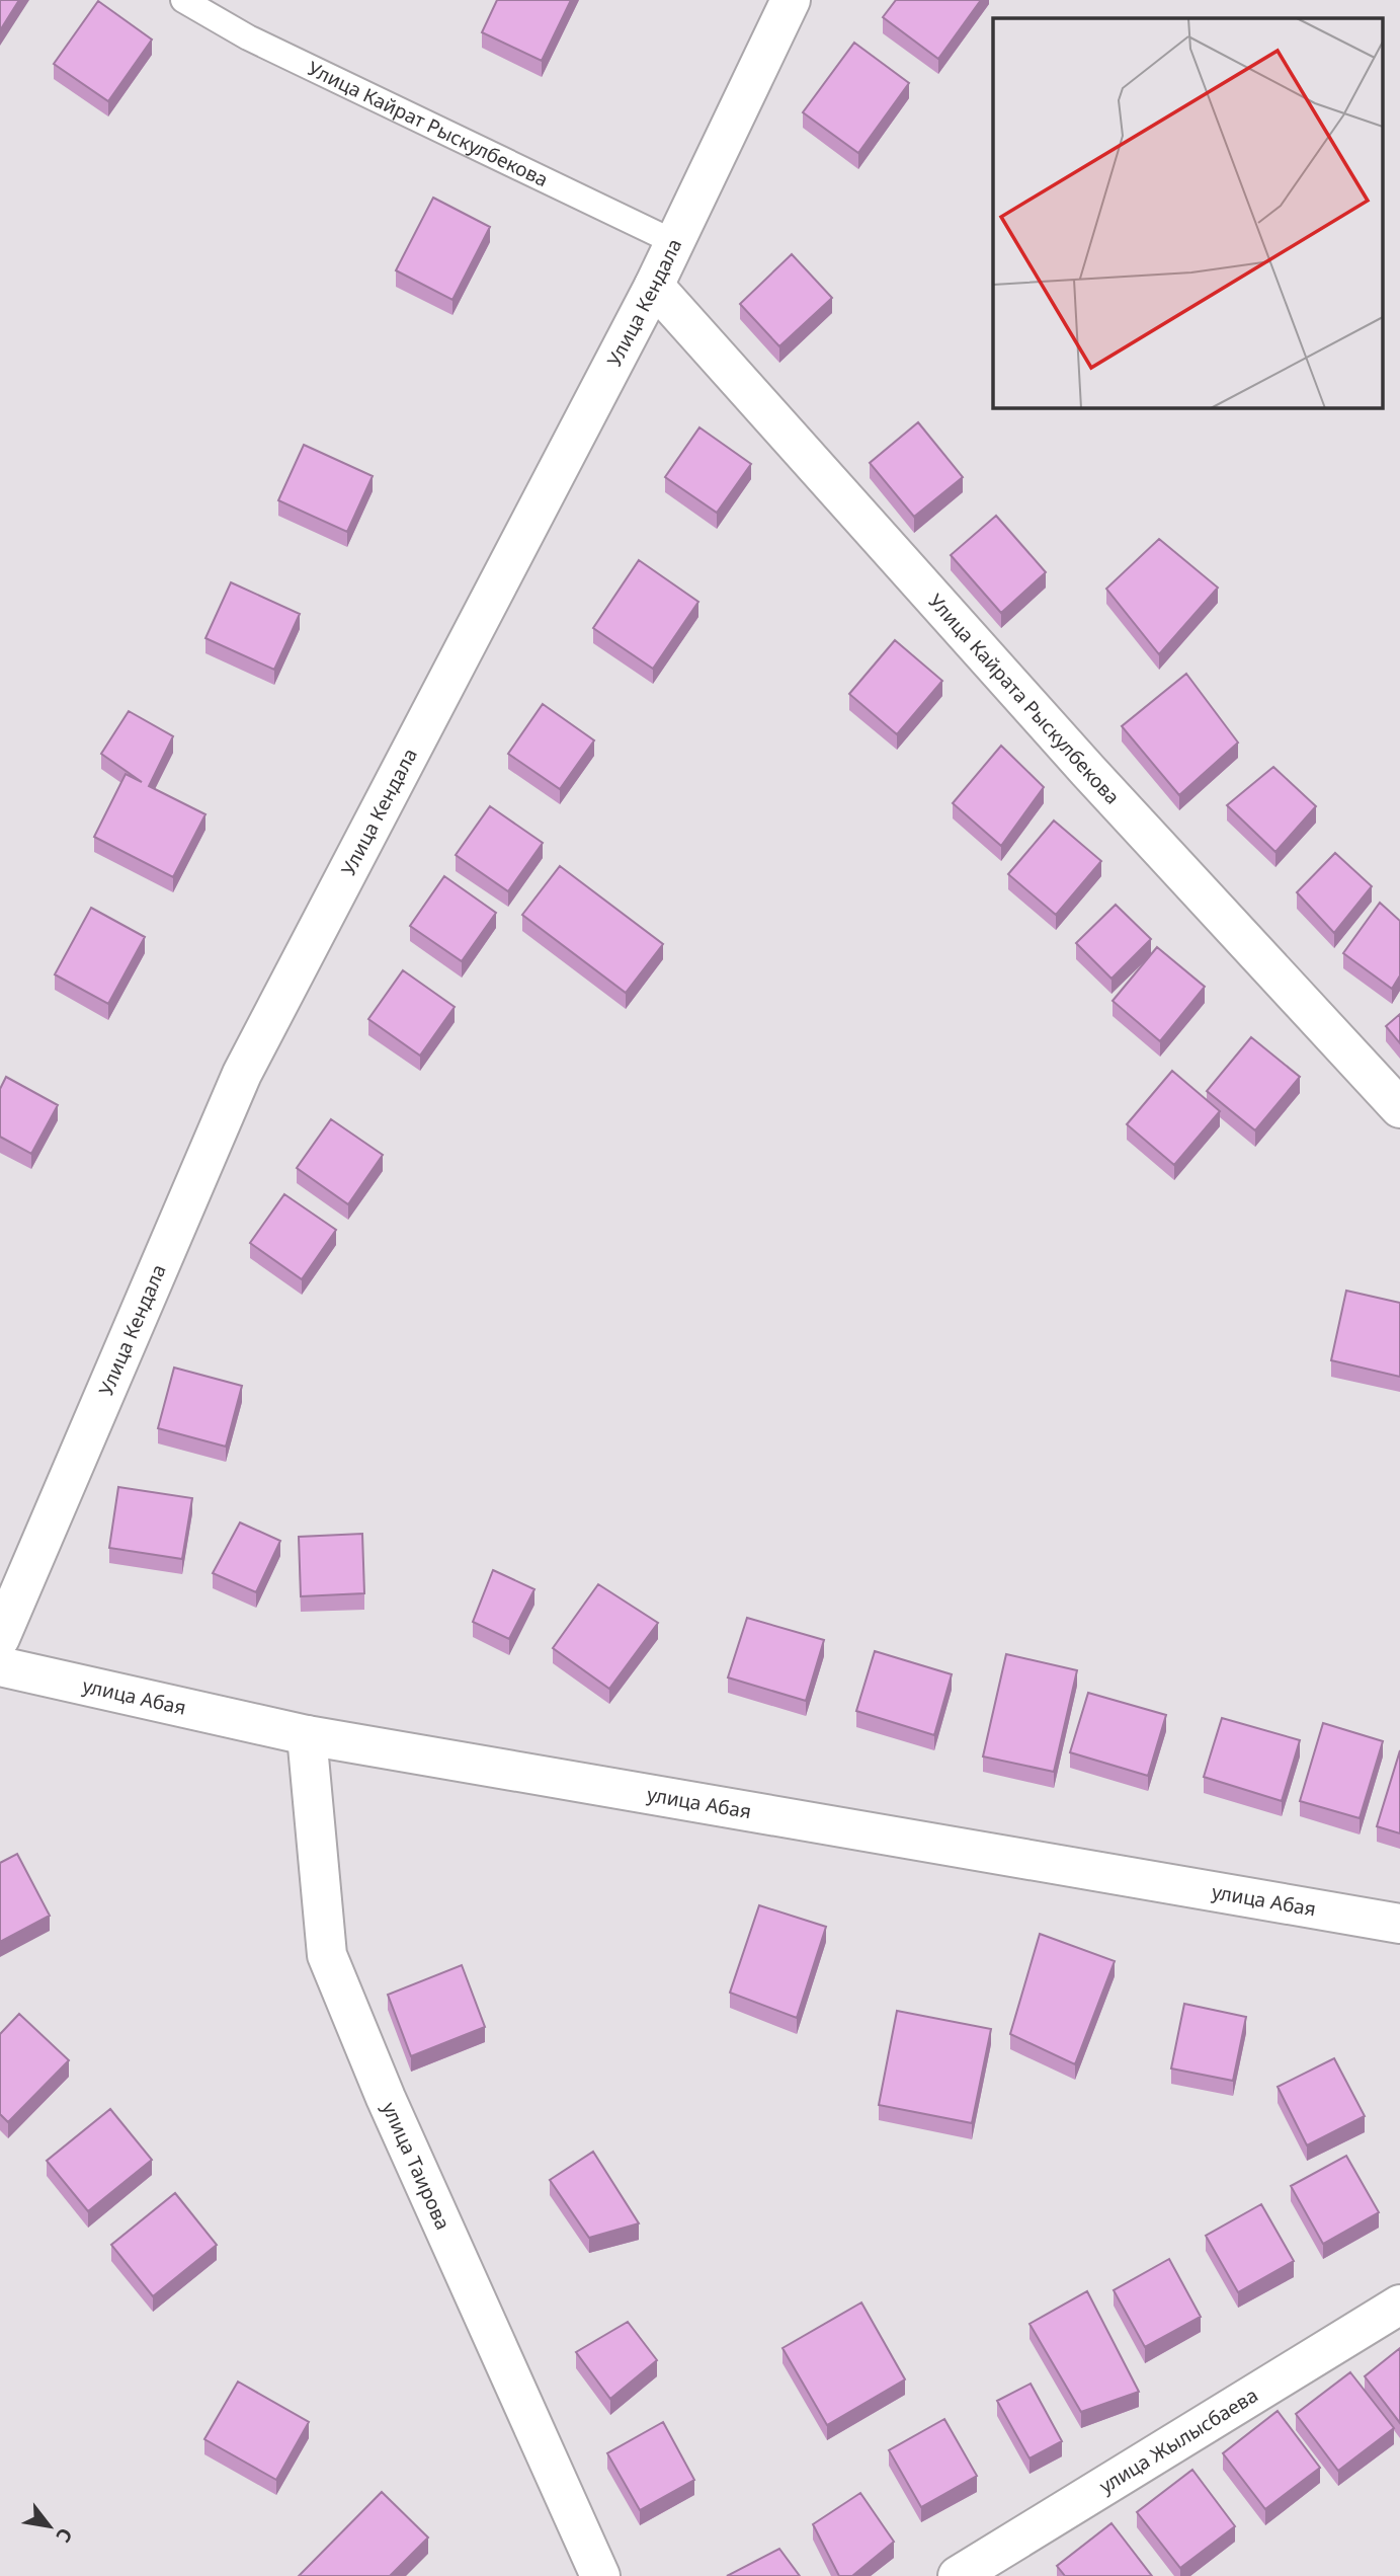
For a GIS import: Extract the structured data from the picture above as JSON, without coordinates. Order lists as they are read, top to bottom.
{
  "streets": {
    "street": [
      "Улица Кендала",
      "Улица Кайрата Рыскулбекова",
      "улица Абая",
      "улица Таирова",
      "улица Жылысбаева"
    ],
    "lane": ["Улица Кайрат Рыскулбекова"]
  },
  "crossings": [
    ["Улица Кайрат Рыскулбекова", "Улица Кендала"],
    ["Улица Кендала", "Улица Кайрата Рыскулбекова"],
    ["улица Абая", "улица Таирова"]
  ],
  "north": "bottom right"
}
